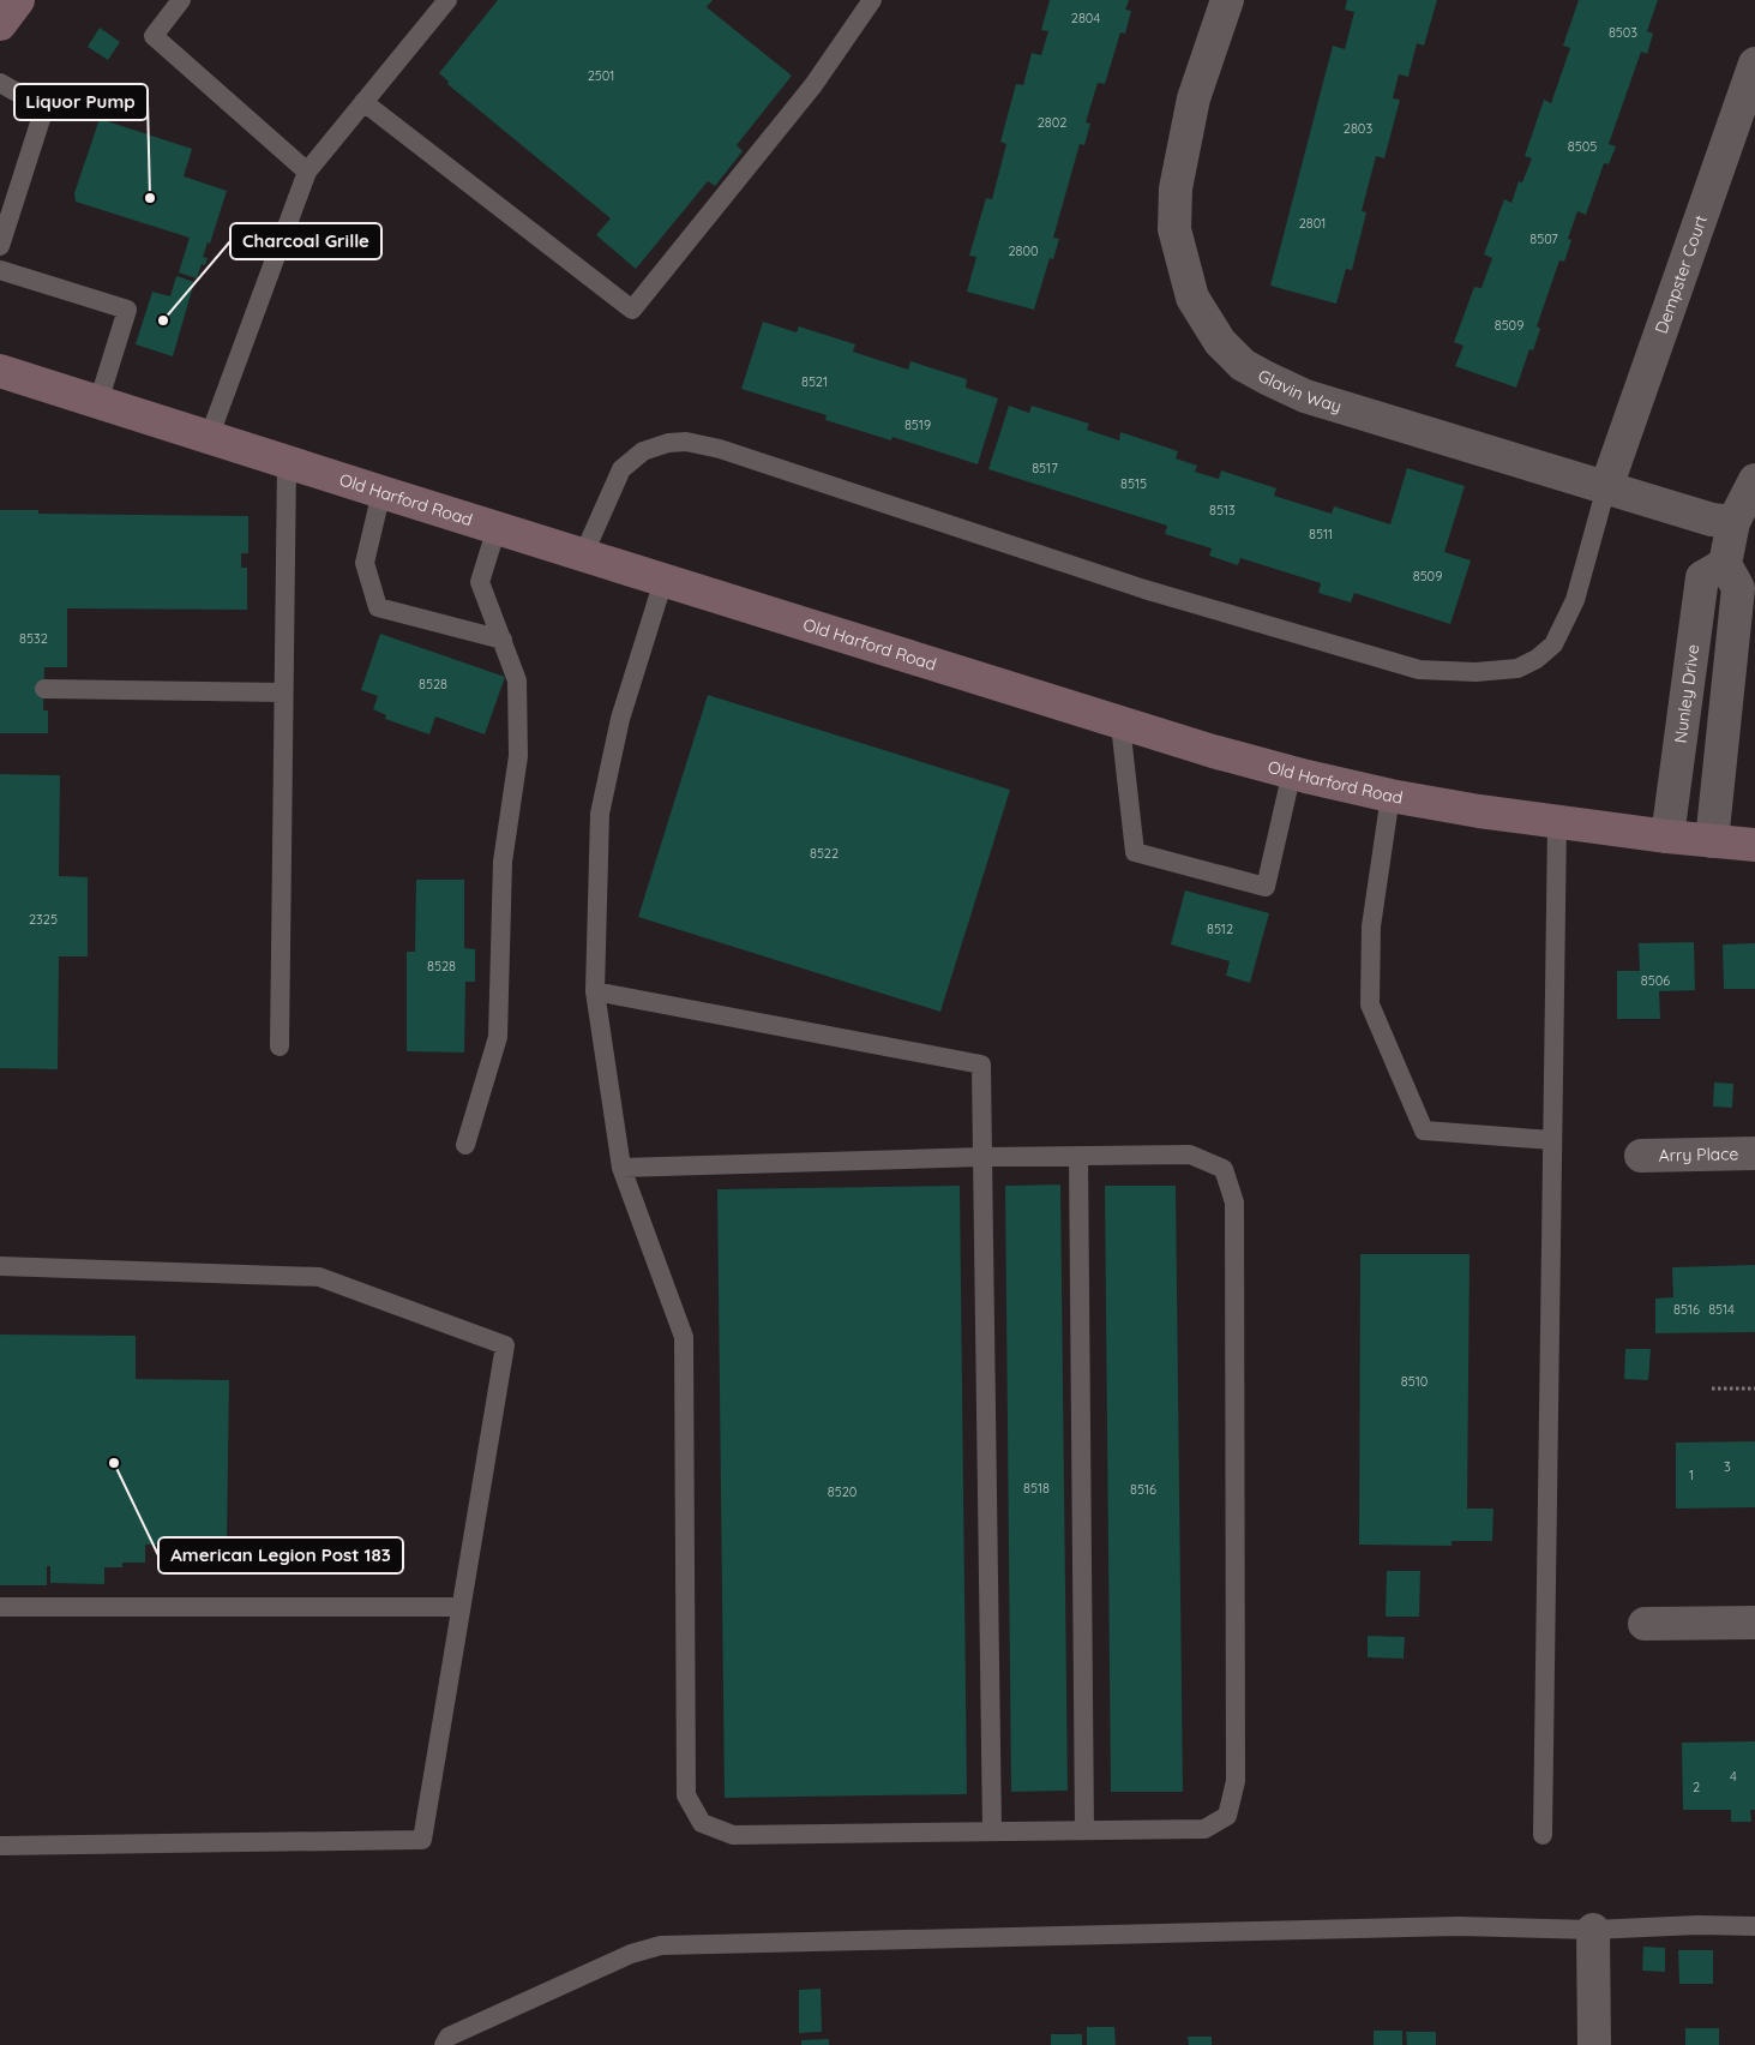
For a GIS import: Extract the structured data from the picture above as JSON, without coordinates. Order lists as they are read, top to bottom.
{
  "streets": {
    "street": [
      "Dempster Court",
      "Glavin Way",
      "Old Harford Road",
      "Nunley Drive",
      "Arry Place"
    ]
  },
  "crossings": [
    ["Dempster Court", "Glavin Way"],
    ["Old Harford Road", "Nunley Drive"]
  ],
  "places": ["Liquor Pump", "Charcoal Grille", "American Legion Post 183"],
  "house_numbers": [
    "2804",
    "8503",
    "2501",
    "2802",
    "2803",
    "8505",
    "2801",
    "8507",
    "2800",
    "8509",
    "8521",
    "8519",
    "8517",
    "8515",
    "8513",
    "8511",
    "8509",
    "8532",
    "8528",
    "8522",
    "2325",
    "8512",
    "8528",
    "8506",
    "8516",
    "8514",
    "8510",
    "3",
    "1",
    "8518",
    "8516",
    "8520",
    "4",
    "2"
  ]
}
